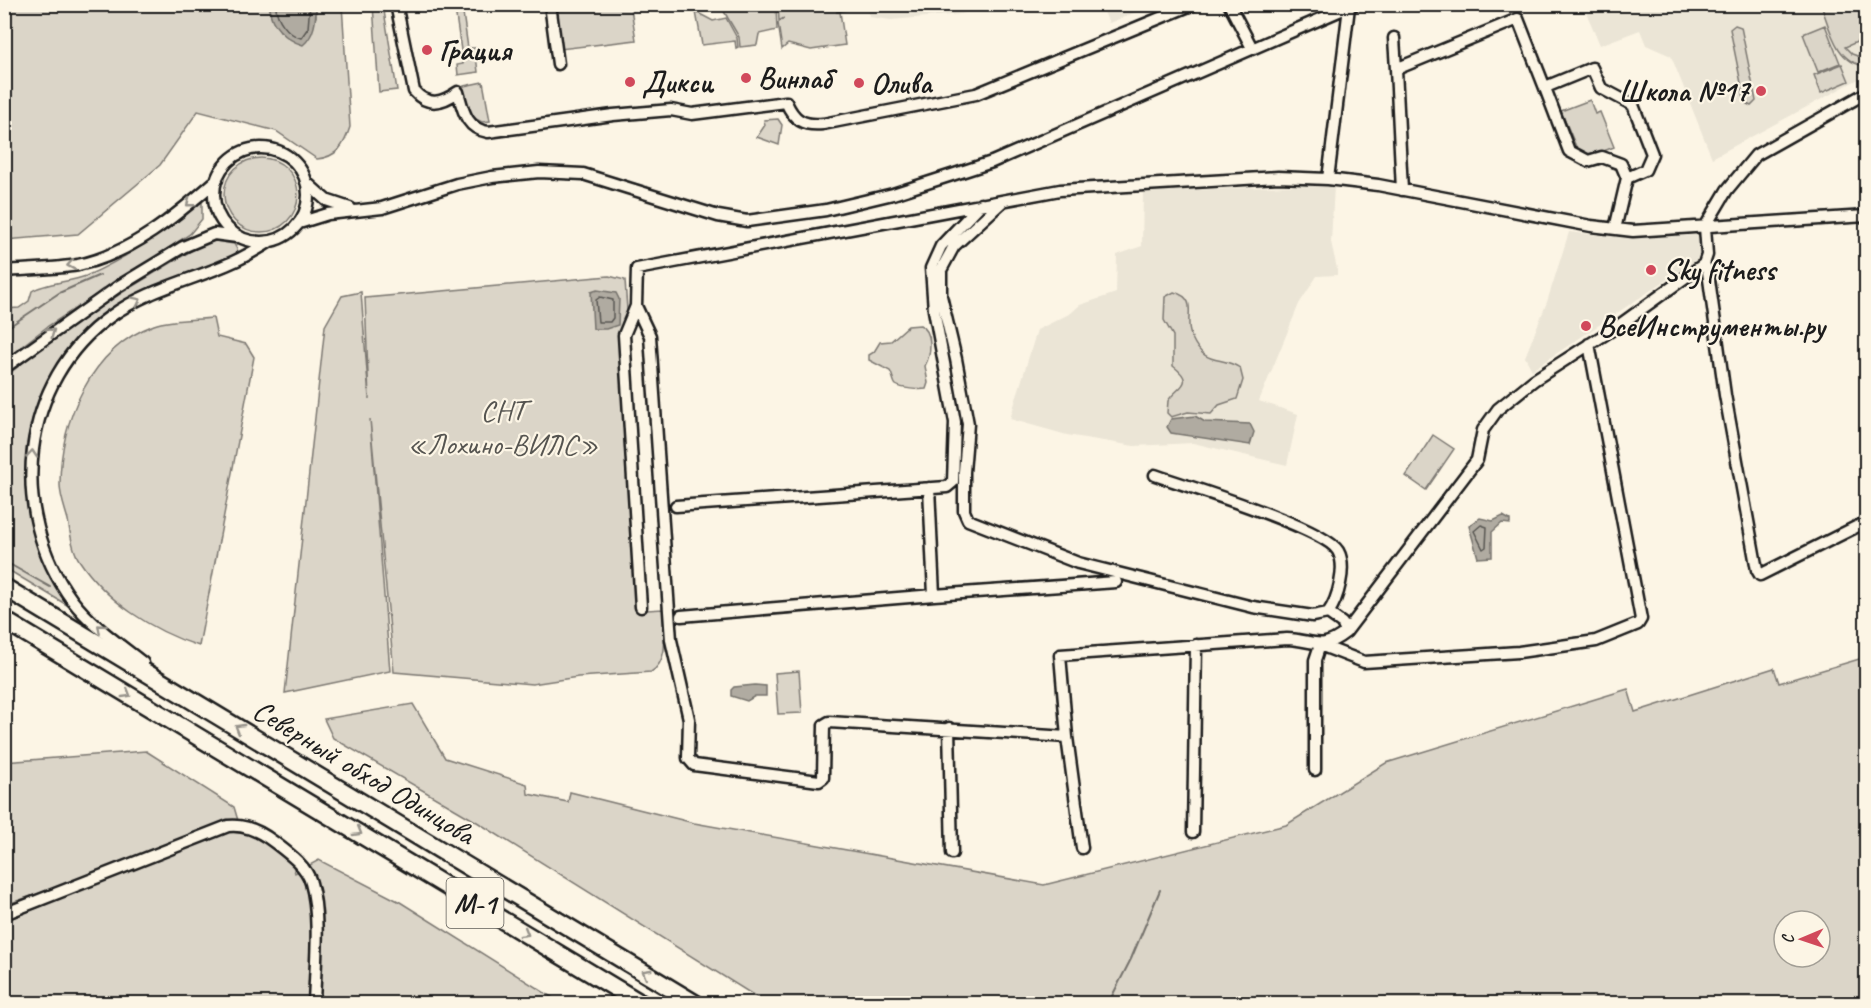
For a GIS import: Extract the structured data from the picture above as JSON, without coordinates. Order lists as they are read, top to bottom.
{
  "streets": {
    "highway": ["Северный обход Одинцова", "М-1"]
  },
  "parks": ["СНТ «Лохино-ВИЛС»"],
  "places": [
    "Грация",
    "Винлаб",
    "Дикси",
    "Олива",
    "Школа №17",
    "Sky fitness",
    "ВсеИнструменты.ру"
  ],
  "north": "left"
}
